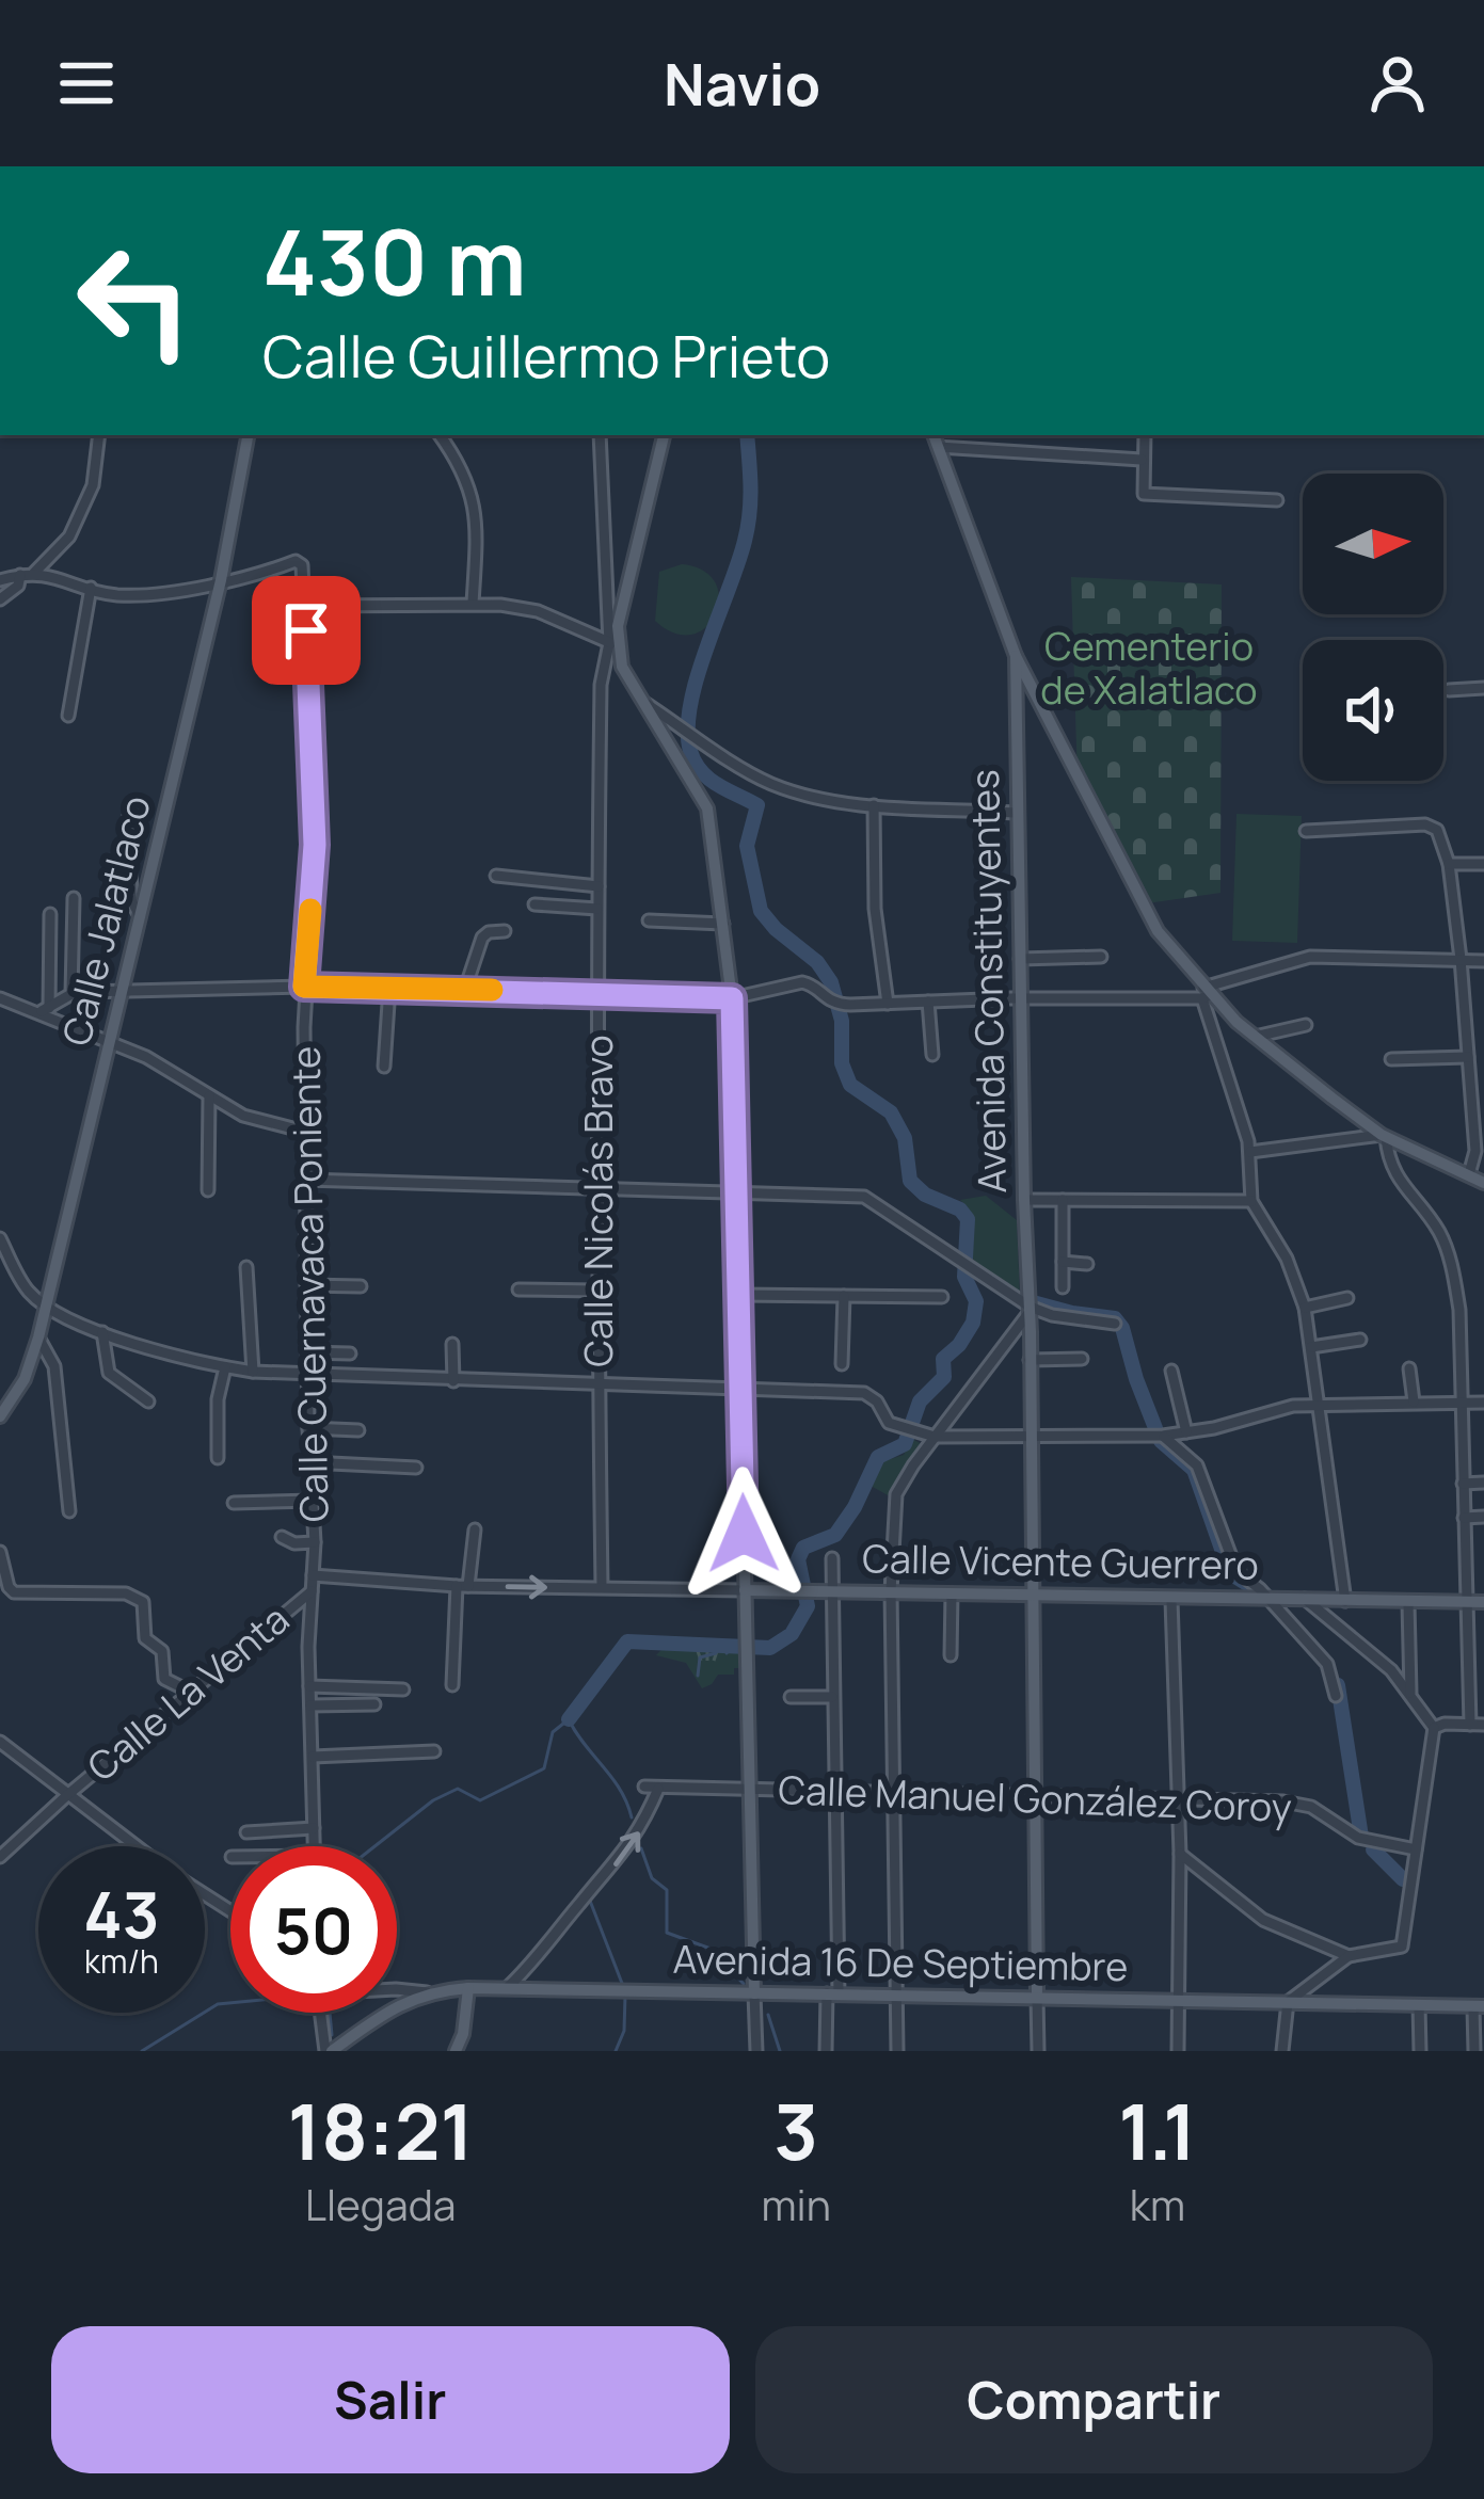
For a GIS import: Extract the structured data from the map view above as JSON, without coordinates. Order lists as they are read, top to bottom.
{
  "streets": {
    "main road": [
      "Calle Jalatlaco",
      "Avenida Constituyentes",
      "Calle Vicente Guerrero",
      "Avenida 16 De Septiembre"
    ],
    "street": [
      "Calle Nicolás Bravo",
      "Calle Cuernavaca Poniente",
      "Calle La Venta",
      "Calle Manuel González Coroy"
    ]
  },
  "crossings": [
    ["Avenida Constituyentes", "Calle Vicente Guerrero"],
    ["Avenida Constituyentes", "Calle Manuel González Coroy"],
    ["Avenida Constituyentes", "Avenida 16 De Septiembre"],
    ["Calle Nicolás Bravo", "Calle Vicente Guerrero"],
    ["Calle Cuernavaca Poniente", "Calle Vicente Guerrero"],
    ["Calle Cuernavaca Poniente", "Calle La Venta"]
  ],
  "parks": ["Cementerio de Xalatlaco"],
  "north": "right",
  "page": {
    "header": "Navio",
    "turn": ["430 m", "Calle Guillermo Prieto"],
    "speed": "43 km/h",
    "limit": "50",
    "eta": [
      "18:21",
      "Llegada",
      "3",
      "min",
      "1.1",
      "km"
    ],
    "buttons": ["Salir", "Compartir"]
  }
}
